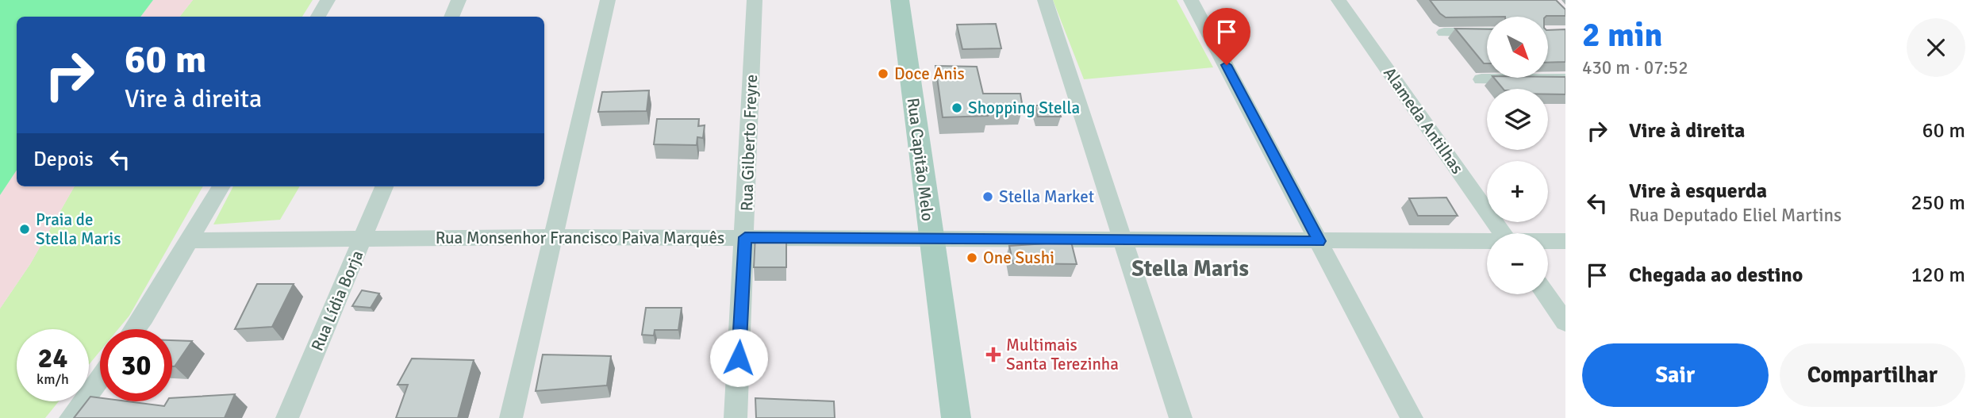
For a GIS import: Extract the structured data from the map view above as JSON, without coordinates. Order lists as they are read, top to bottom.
{
  "streets": {
    "main road": ["Rua Capitão Melo"],
    "street": [
      "Alameda Antilhas",
      "Rua Gilberto Freyre",
      "Rua Monsenhor Francisco Paiva Marquês",
      "Rua Lídia Borja"
    ]
  },
  "crossings": [
    ["Rua Gilberto Freyre", "Rua Monsenhor Francisco Paiva Marquês"],
    ["Rua Capitão Melo", "Rua Monsenhor Francisco Paiva Marquês"],
    ["Rua Monsenhor Francisco Paiva Marquês", "Rua Lídia Borja"]
  ],
  "districts": ["Stella Maris"],
  "places": {
    "other": [
      "Doce Anis",
      "Shopping Stella",
      "Stella Market",
      "Praia de Stella Maris",
      "One Sushi"
    ],
    "health": ["Multimais Santa Terezinha"]
  },
  "north": "bottom right",
  "page": {
    "heading": ["2 min", "430 m · 07:52"],
    "map_buttons": ["+", "−"],
    "turn": ["60 m", "Vire à direita"],
    "list": [
      {
        "name": "Vire à direita",
        "value": "60 m"
      },
      {
        "name": "Vire à esquerda",
        "note": "Rua Deputado Eliel Martins",
        "value": "250 m"
      },
      {
        "name": "Chegada ao destino",
        "value": "120 m"
      }
    ],
    "then": "Depois",
    "speed": "24 km/h",
    "limit": "30",
    "buttons": ["Sair", "Compartilhar"]
  }
}
